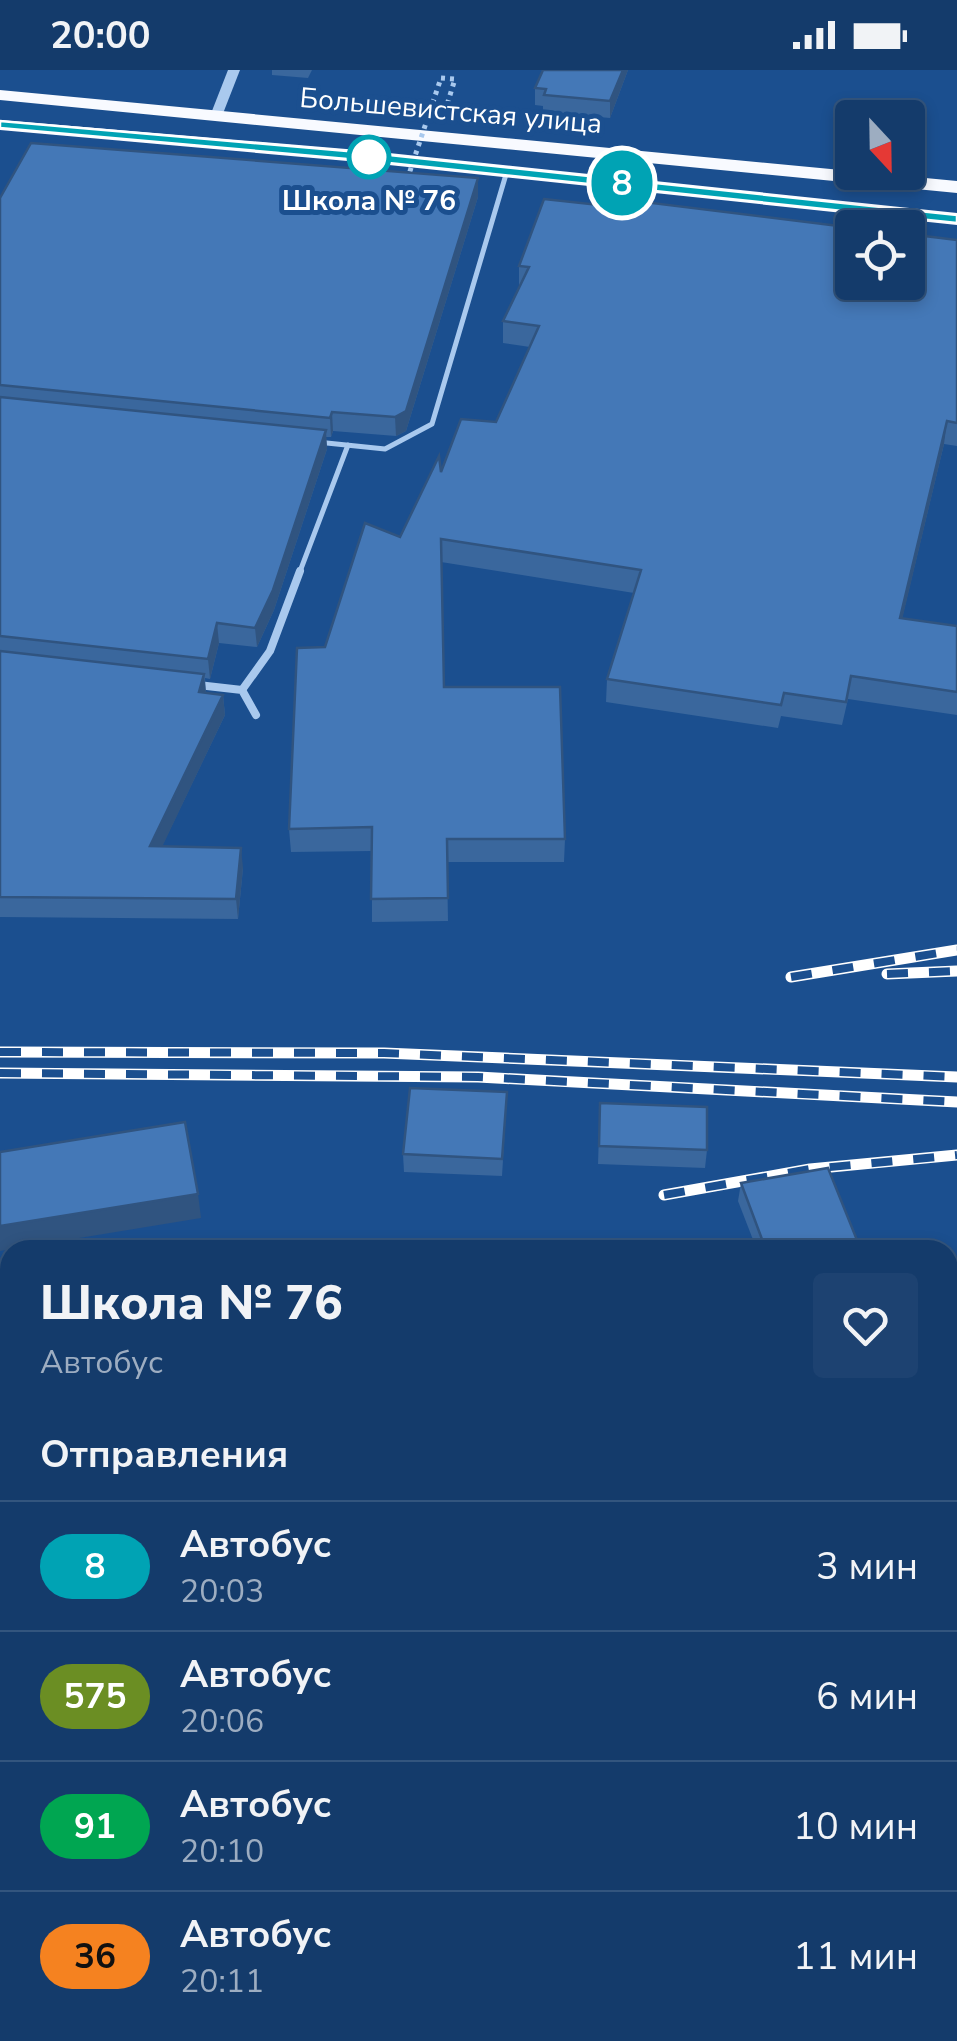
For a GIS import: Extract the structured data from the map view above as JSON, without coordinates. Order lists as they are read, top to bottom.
{
  "streets": {
    "highway": ["Большевистская улица"]
  },
  "places": ["Школа № 76"],
  "lines": ["bus line 8"],
  "north": "bottom",
  "page": {
    "status": "20:00",
    "on_map": "8",
    "heading": [
      ["Школа № 76", "Автобус"],
      "Отправления"
    ],
    "list": [
      {
        "mark": "8",
        "name": "Автобус",
        "note": "20:03",
        "value": "3 мин"
      },
      {
        "mark": "575",
        "name": "Автобус",
        "note": "20:06",
        "value": "6 мин"
      },
      {
        "mark": "91",
        "name": "Автобус",
        "note": "20:10",
        "value": "10 мин"
      },
      {
        "mark": "36",
        "name": "Автобус",
        "note": "20:11",
        "value": "11 мин"
      }
    ]
  }
}
